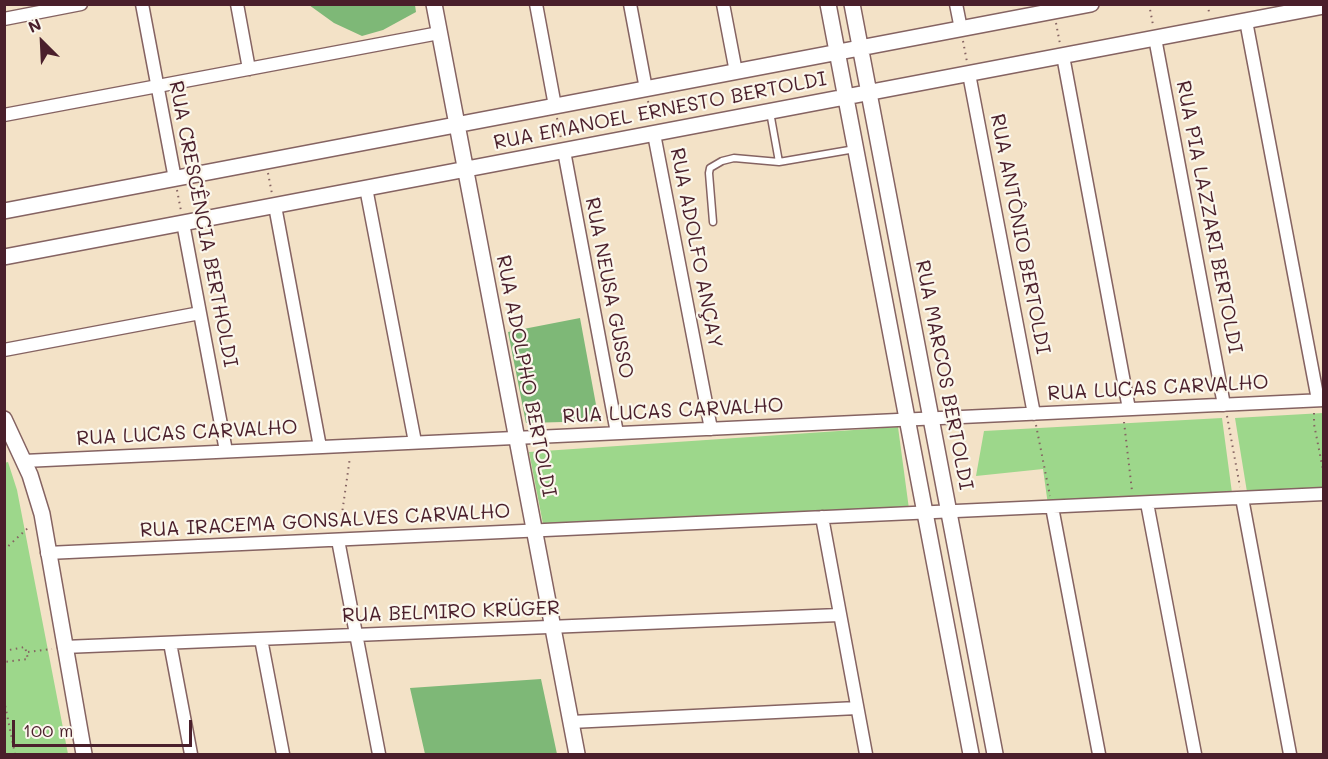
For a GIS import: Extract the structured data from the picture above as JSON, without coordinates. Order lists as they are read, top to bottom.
{
  "streets": {
    "street": [
      "RUA EMANOEL ERNESTO BERTOLDI",
      "RUA PIA LAZZARI BERTOLDI",
      "RUA CRESCÊNCIA BERTHOLDI",
      "RUA ANTÔNIO BERTOLDI",
      "RUA ADOLFO ANÇAY",
      "RUA NEUSA GUSSO",
      "RUA MARCOS BERTOLDI",
      "RUA ADOLPHO BERTOLDI",
      "RUA LUCAS CARVALHO",
      "RUA IRACEMA GONSALVES CARVALHO",
      "RUA BELMIRO KRÜGER"
    ]
  },
  "crossings": [
    ["RUA EMANOEL ERNESTO BERTOLDI", "RUA PIA LAZZARI BERTOLDI"],
    ["RUA EMANOEL ERNESTO BERTOLDI", "RUA CRESCÊNCIA BERTHOLDI"],
    ["RUA EMANOEL ERNESTO BERTOLDI", "RUA ANTÔNIO BERTOLDI"],
    ["RUA EMANOEL ERNESTO BERTOLDI", "RUA ADOLFO ANÇAY"],
    ["RUA EMANOEL ERNESTO BERTOLDI", "RUA NEUSA GUSSO"],
    ["RUA EMANOEL ERNESTO BERTOLDI", "RUA MARCOS BERTOLDI"],
    ["RUA EMANOEL ERNESTO BERTOLDI", "RUA ADOLPHO BERTOLDI"],
    ["RUA PIA LAZZARI BERTOLDI", "RUA LUCAS CARVALHO"],
    ["RUA CRESCÊNCIA BERTHOLDI", "RUA LUCAS CARVALHO"],
    ["RUA ANTÔNIO BERTOLDI", "RUA LUCAS CARVALHO"],
    ["RUA ADOLFO ANÇAY", "RUA LUCAS CARVALHO"],
    ["RUA NEUSA GUSSO", "RUA LUCAS CARVALHO"],
    ["RUA MARCOS BERTOLDI", "RUA LUCAS CARVALHO"],
    ["RUA MARCOS BERTOLDI", "RUA IRACEMA GONSALVES CARVALHO"],
    ["RUA ADOLPHO BERTOLDI", "RUA LUCAS CARVALHO"],
    ["RUA ADOLPHO BERTOLDI", "RUA IRACEMA GONSALVES CARVALHO"],
    ["RUA ADOLPHO BERTOLDI", "RUA BELMIRO KRÜGER"]
  ],
  "scale_bar": "100 m",
  "north": "top left"
}
